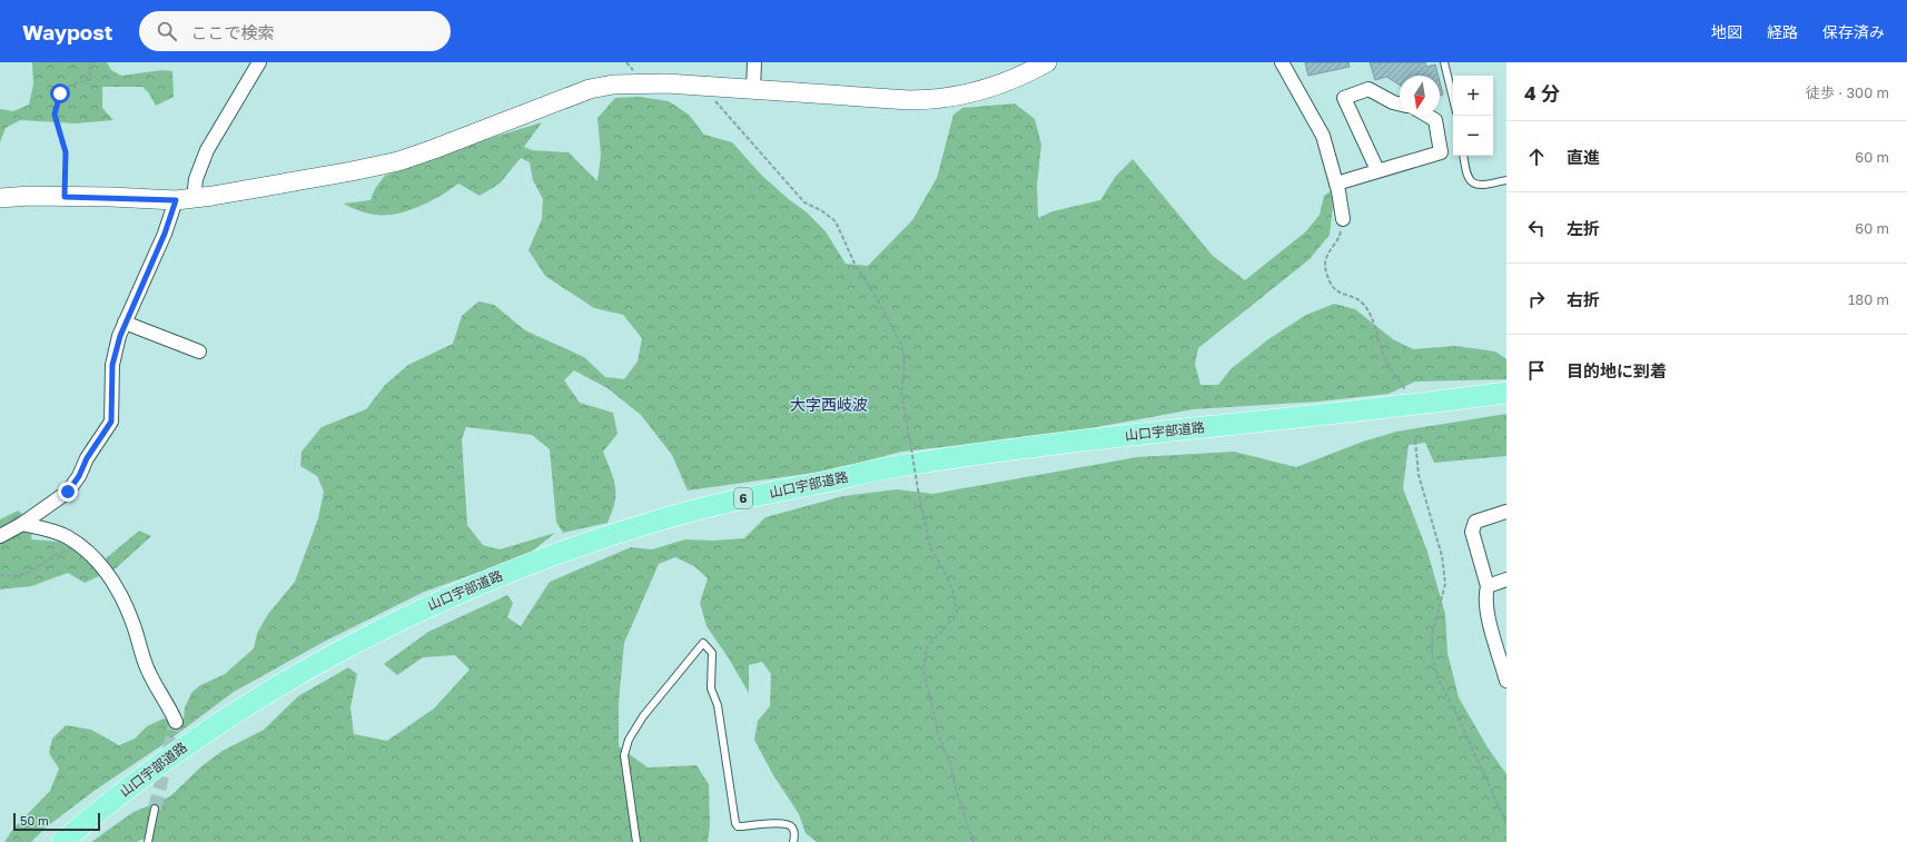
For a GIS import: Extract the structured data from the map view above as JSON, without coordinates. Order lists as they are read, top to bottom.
{
  "streets": {
    "main road": ["山口宇部道路", "6"]
  },
  "districts": ["大字西岐波"],
  "scale_bar": "50 m",
  "north": "bottom",
  "page": {
    "header": "Waypost",
    "search": "ここで検索",
    "nav": ["地図", "経路", "保存済み"],
    "heading": ["4 分", "徒歩 · 300 m"],
    "map_buttons": ["+", "−"],
    "list": [
      ["直進", "60 m"],
      ["左折", "60 m"],
      ["右折", "180 m"],
      "目的地に到着"
    ],
    "scale": "50 m"
  }
}
